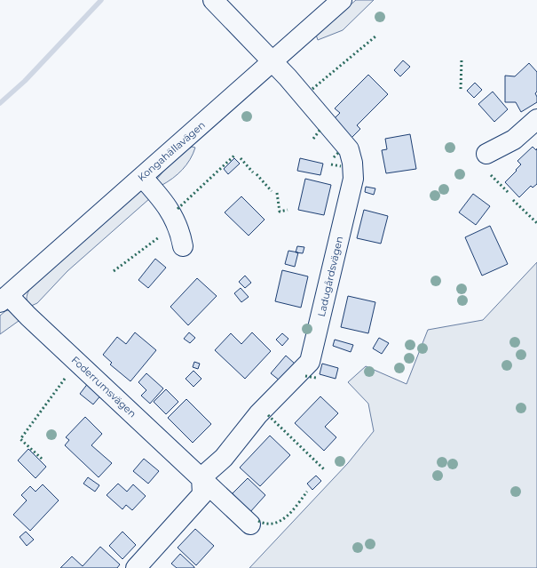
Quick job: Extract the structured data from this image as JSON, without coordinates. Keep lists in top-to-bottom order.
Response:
{
  "streets": {
    "street": ["Kongahällavägen", "Ladugårdsvägen", "Foderrumsvägen"]
  },
  "crossings": [
    ["Kongahällavägen", "Ladugårdsvägen"],
    ["Kongahällavägen", "Foderrumsvägen"],
    ["Ladugårdsvägen", "Foderrumsvägen"]
  ]
}
